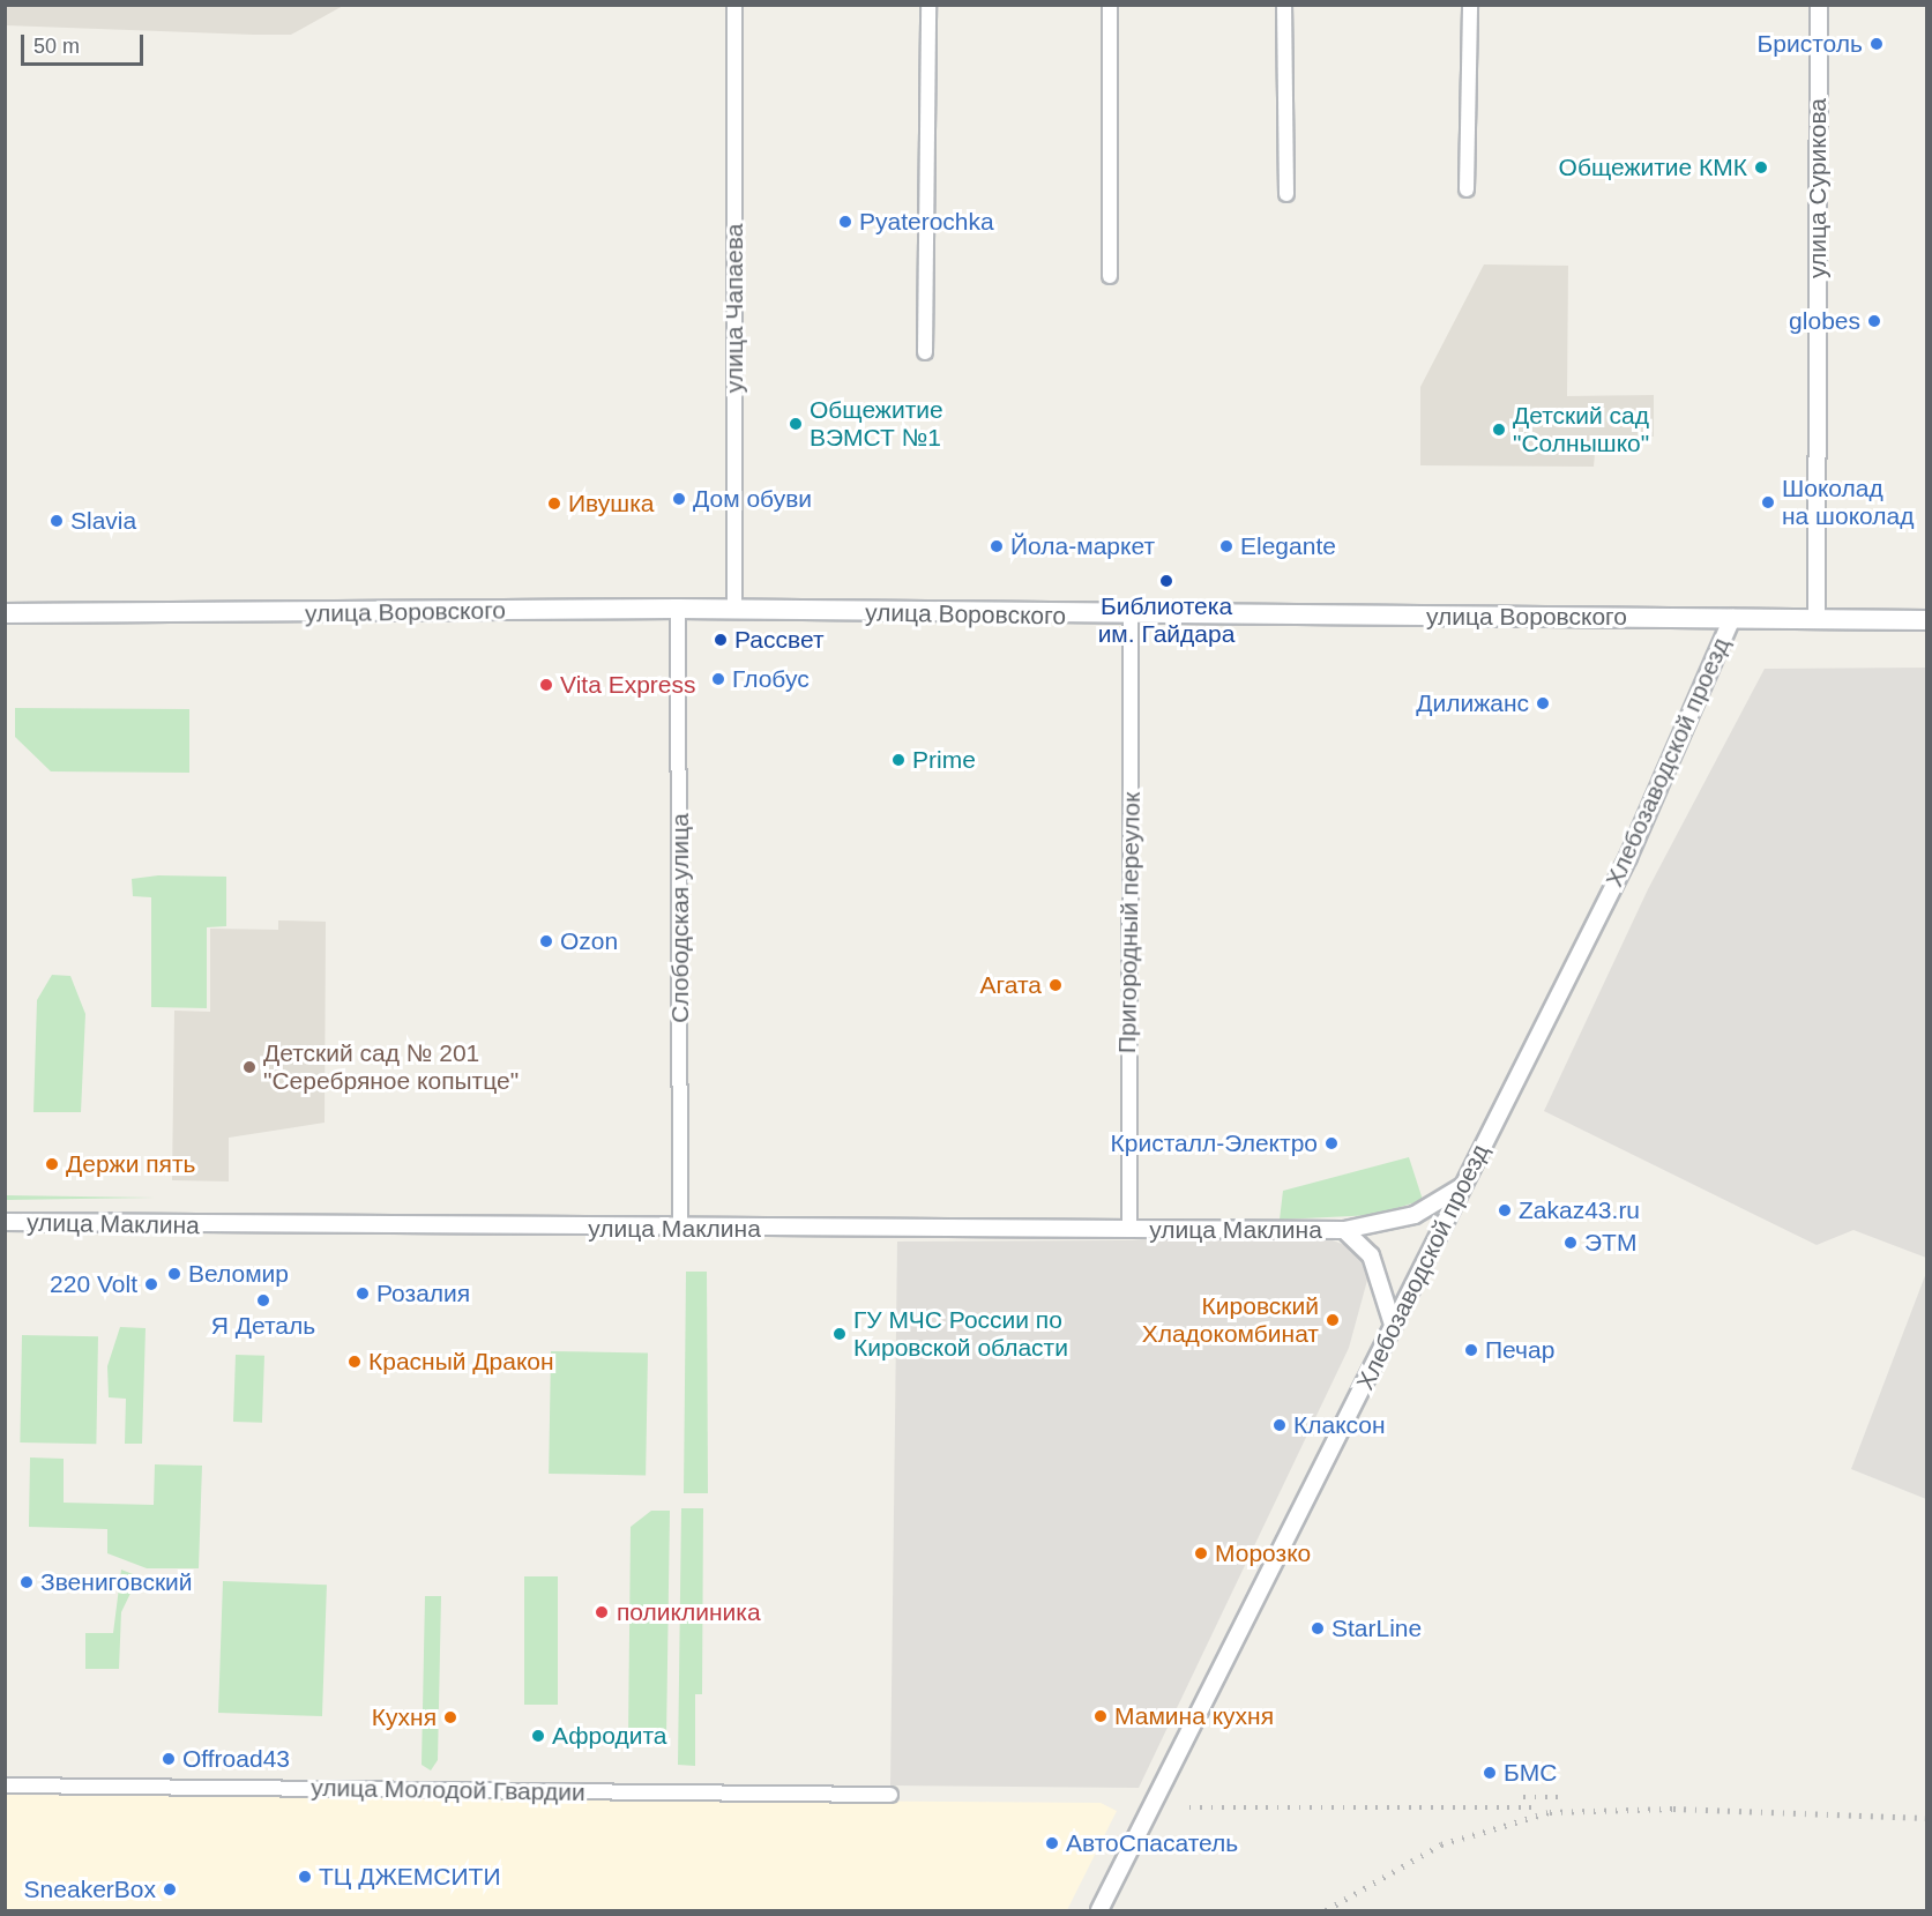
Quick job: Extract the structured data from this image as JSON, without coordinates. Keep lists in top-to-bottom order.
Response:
{
  "streets": {
    "main road": ["улица Воровского"],
    "street": [
      "улица Сурикова",
      "улица Чапаева",
      "Хлебозаводской проезд",
      "Слободская улица",
      "Пригородный переулок",
      "улица Маклина",
      "улица Молодой Гвардии"
    ]
  },
  "crossings": [
    ["улица Сурикова", "улица Воровского"],
    ["улица Чапаева", "улица Воровского"],
    ["улица Воровского", "Хлебозаводской проезд"],
    ["улица Воровского", "Слободская улица"],
    ["улица Воровского", "Пригородный переулок"],
    ["Хлебозаводской проезд", "улица Маклина"],
    ["Слободская улица", "улица Маклина"],
    ["Пригородный переулок", "улица Маклина"]
  ],
  "places": [
    "Бристоль",
    "Общежитие КМК",
    "Pyaterochka",
    "globes",
    "Общежитие ВЭМСТ №1",
    "Детский сад \"Солнышко\"",
    "Дом обуви",
    "Шоколад на шоколад",
    "Ивушка",
    "Slavia",
    "Йола-маркет",
    "Elegante",
    "Библиотека им. Гайдара",
    "Рассвет",
    "Глобус",
    "Vita Express",
    "Дилижанс",
    "Prime",
    "Ozon",
    "Агата",
    "Детский сад № 201 \"Серебряное копытце\"",
    "Кристалл-Электро",
    "Держи пять",
    "Zakaz43.ru",
    "ЭТМ",
    "Веломир",
    "220 Volt",
    "Розалия",
    "Я Деталь",
    "Кировский Хладокомбинат",
    "ГУ МЧС России по Кировской области",
    "Печар",
    "Красный Дракон",
    "Клаксон",
    "Морозко",
    "Звениговский",
    "поликлиника",
    "StarLine",
    "Мамина кухня",
    "Кухня",
    "Афродита",
    "Offroad43",
    "БМС",
    "АвтоСпасатель",
    "ТЦ ДЖЕМСИТИ",
    "SneakerBox"
  ],
  "scale_bar": "50 m"
}
